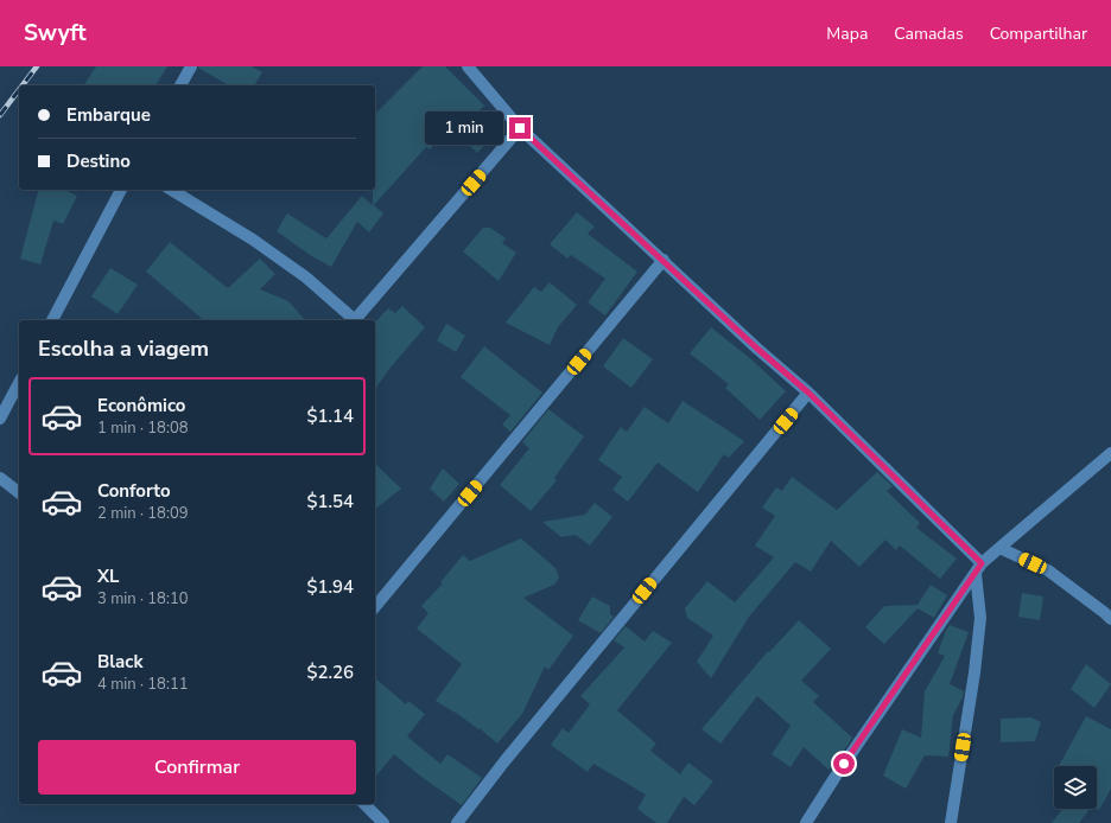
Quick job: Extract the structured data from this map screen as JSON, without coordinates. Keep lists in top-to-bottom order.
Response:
{
  "page": {
    "header": "Swyft",
    "nav": ["Mapa", "Camadas", "Compartilhar"],
    "banner": ["Embarque", "Destino"],
    "bubble": "1 min",
    "heading": "Escolha a viagem",
    "list": [
      {
        "name": "Econômico",
        "note": "1 min · 18:08",
        "value": "$1.14"
      },
      {
        "name": "Conforto",
        "note": "2 min · 18:09",
        "value": "$1.54"
      },
      {
        "name": "XL",
        "note": "3 min · 18:10",
        "value": "$1.94"
      },
      {
        "name": "Black",
        "note": "4 min · 18:11",
        "value": "$2.26"
      }
    ],
    "buttons": "Confirmar"
  }
}
